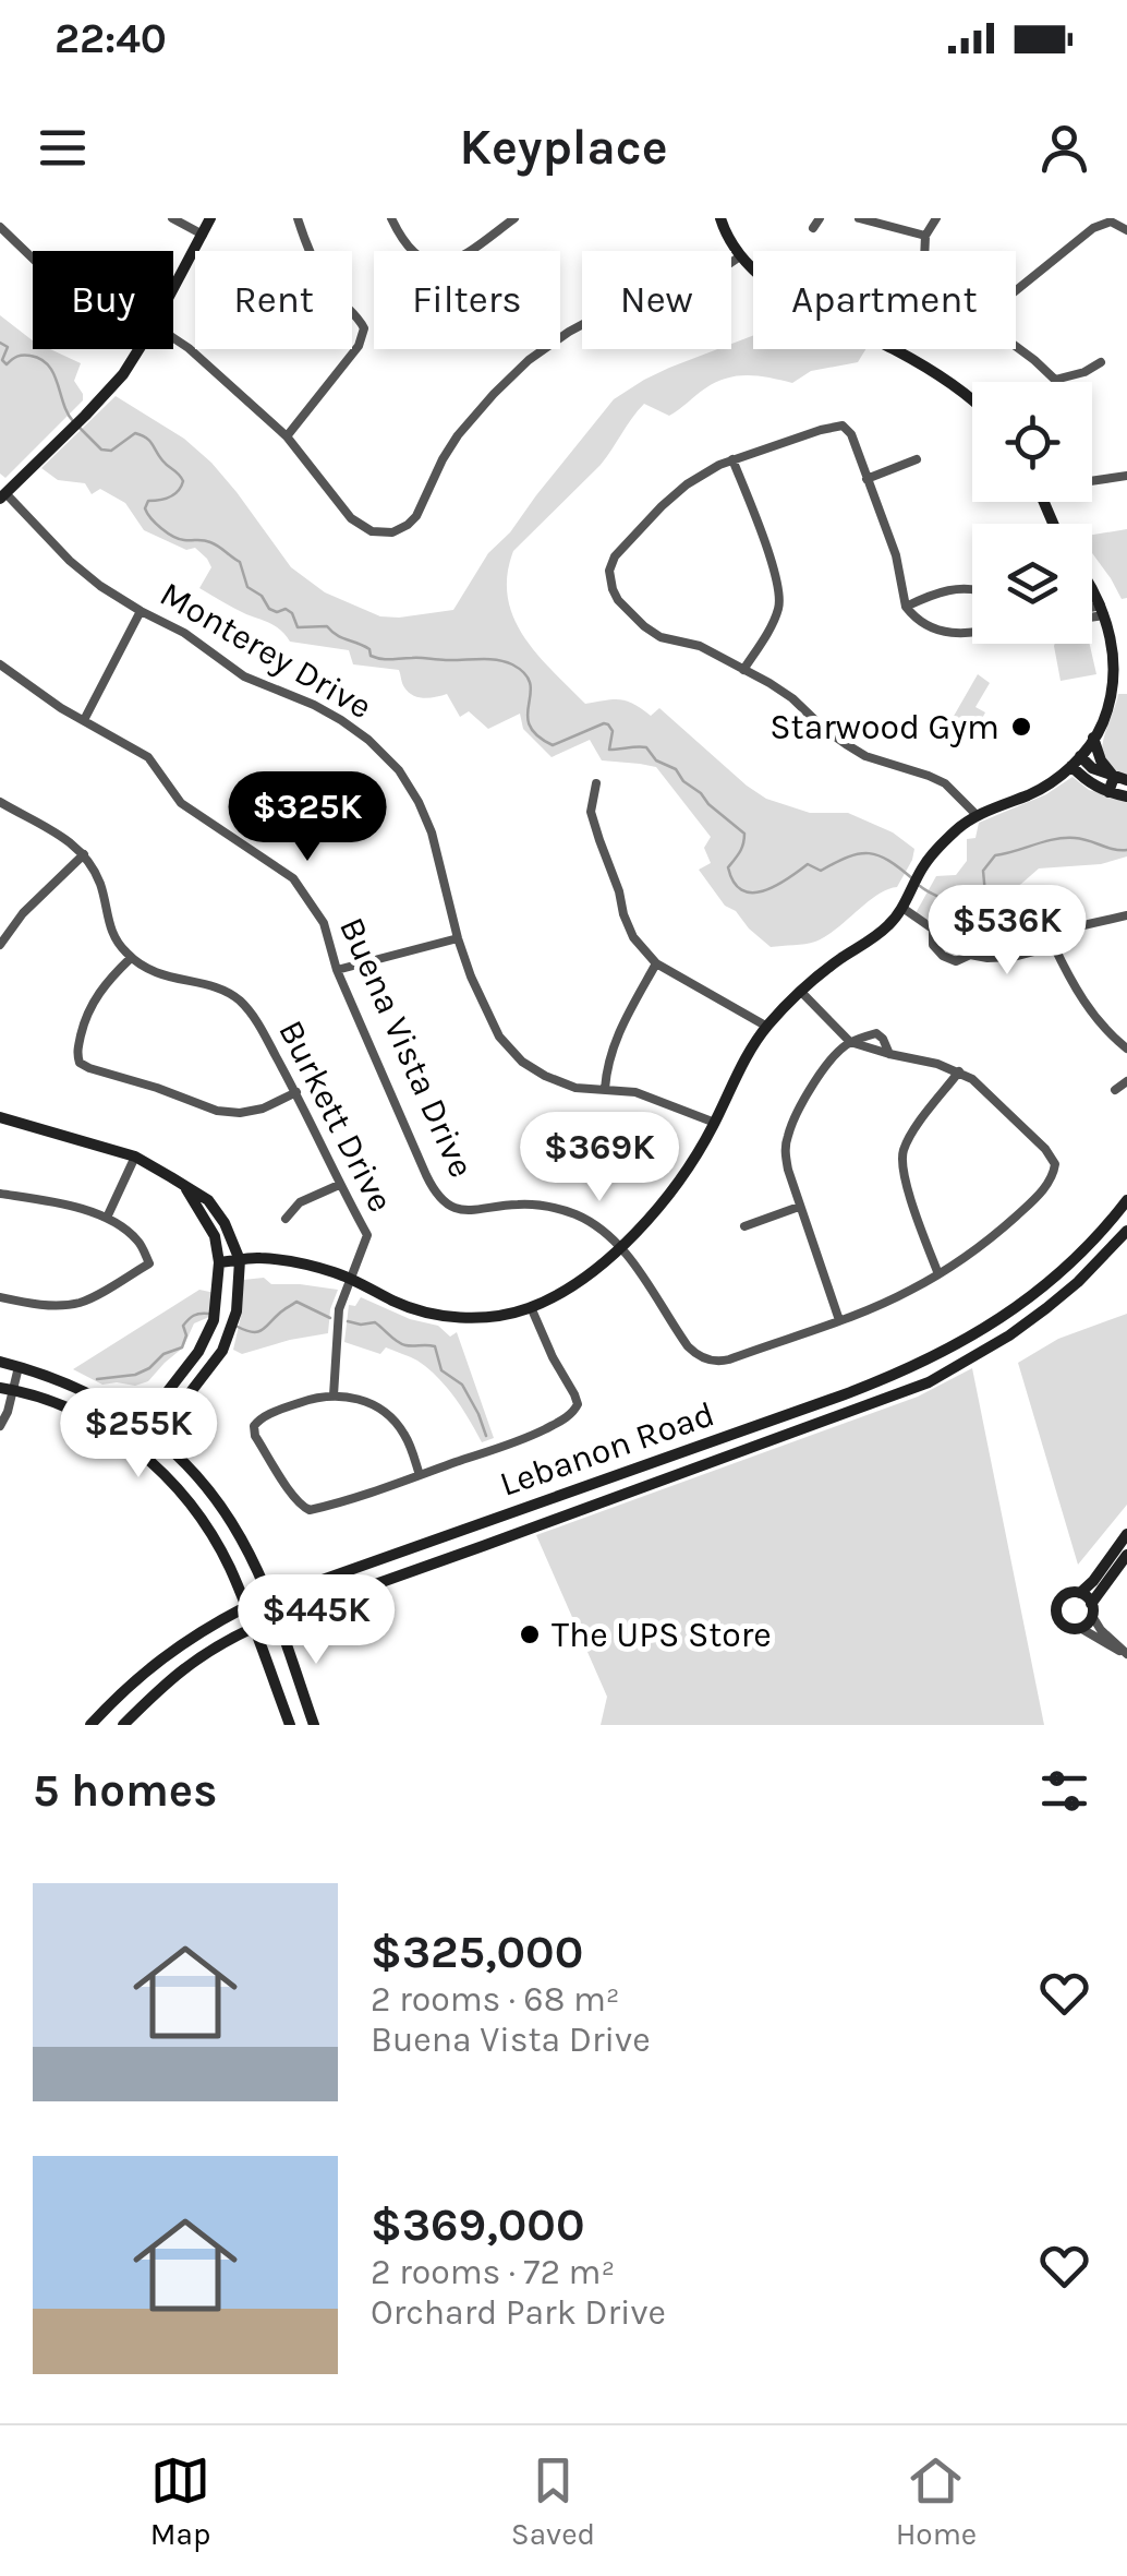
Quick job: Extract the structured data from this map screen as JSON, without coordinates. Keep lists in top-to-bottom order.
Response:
{
  "streets": {
    "street": [
      "Monterey Drive",
      "Buena Vista Drive",
      "Burkett Drive",
      "Lebanon Road"
    ]
  },
  "places": ["Starwood Gym", "The UPS Store"],
  "page": {
    "status": "22:40",
    "header": "Keyplace",
    "chip": [
      "Buy",
      "Rent",
      "Filters",
      "New",
      "Apartment"
    ],
    "price": [
      "$325K",
      "$536K",
      "$369K",
      "$255K",
      "$445K"
    ],
    "heading": "5 homes",
    "list": [
      {
        "name": "$325,000",
        "note": "2 rooms · 68 m² · Buena Vista Drive"
      },
      {
        "name": "$369,000",
        "note": "2 rooms · 72 m² · Orchard Park Drive"
      }
    ],
    "tabs": ["Map", "Saved", "Home"]
  }
}
